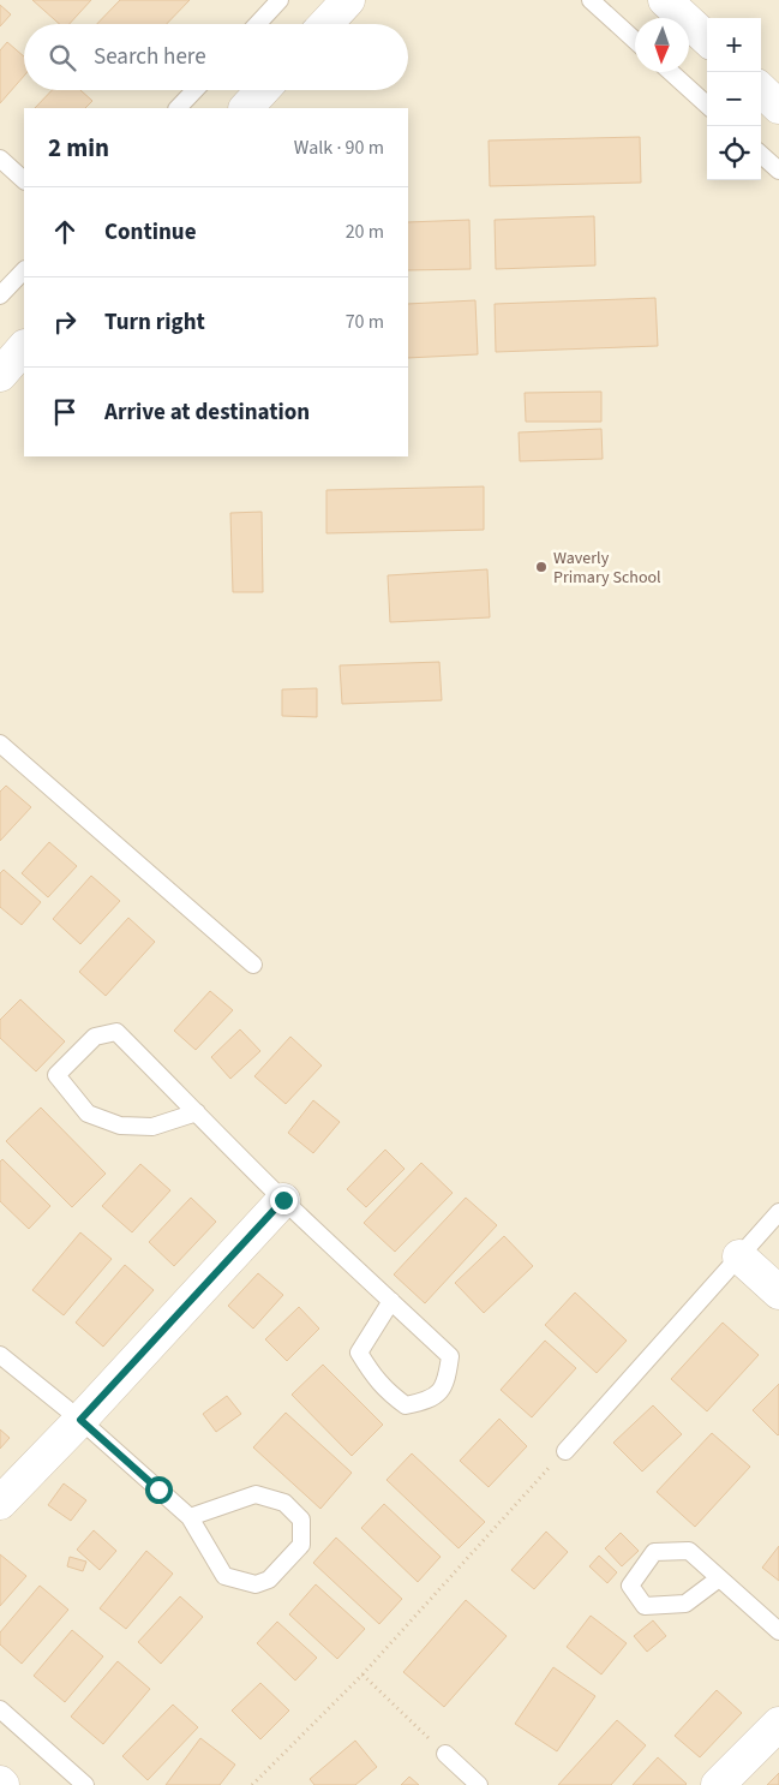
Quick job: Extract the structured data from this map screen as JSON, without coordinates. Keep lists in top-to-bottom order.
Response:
{
  "places": ["Waverly Primary School"],
  "north": "bottom",
  "page": {
    "map_buttons": ["+", "−"],
    "search": "Search here",
    "heading": ["2 min", "Walk · 90 m"],
    "list": [
      ["Continue", "20 m"],
      ["Turn right", "70 m"],
      "Arrive at destination"
    ]
  }
}
